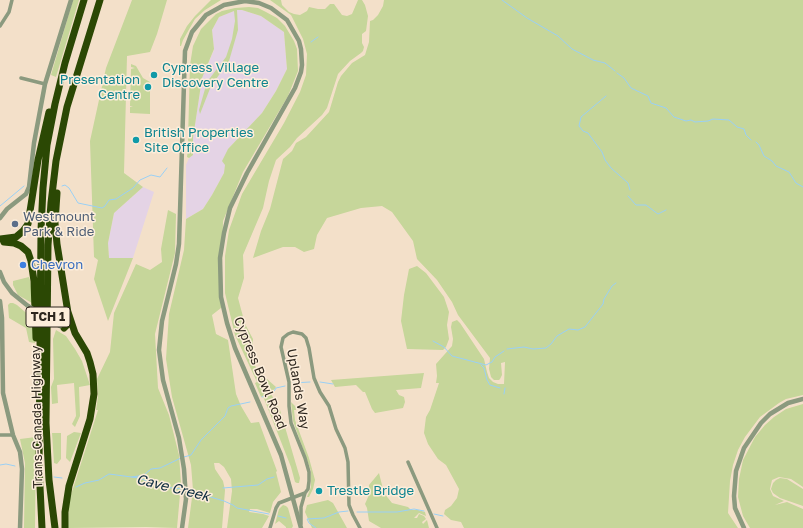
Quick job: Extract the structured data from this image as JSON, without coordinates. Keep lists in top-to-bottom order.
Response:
{
  "streets": {
    "highway": ["TCH 1", "Trans-Canada Highway"],
    "street": ["Cypress Bowl Road", "Uplands Way"]
  },
  "water": ["Cave Creek"],
  "places": [
    "Cypress Village Discovery Centre",
    "Presentation Centre",
    "British Properties Site Office",
    "Westmount Park & Ride",
    "Chevron",
    "Trestle Bridge"
  ]
}
